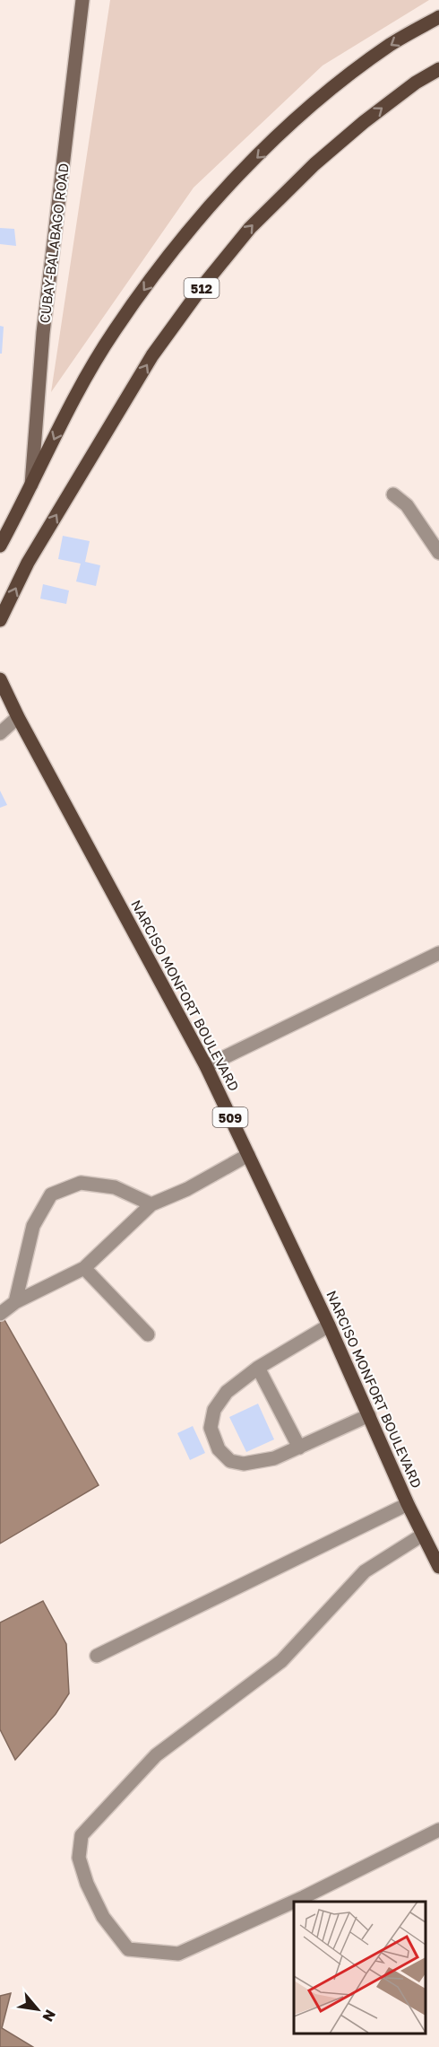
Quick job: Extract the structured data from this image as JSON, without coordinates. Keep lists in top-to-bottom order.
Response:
{
  "streets": {
    "main road": [
      "CUBAY-BALABAGO ROAD",
      "512",
      "NARCISO MONFORT BOULEVARD",
      "509"
    ]
  },
  "north": "bottom right"
}
